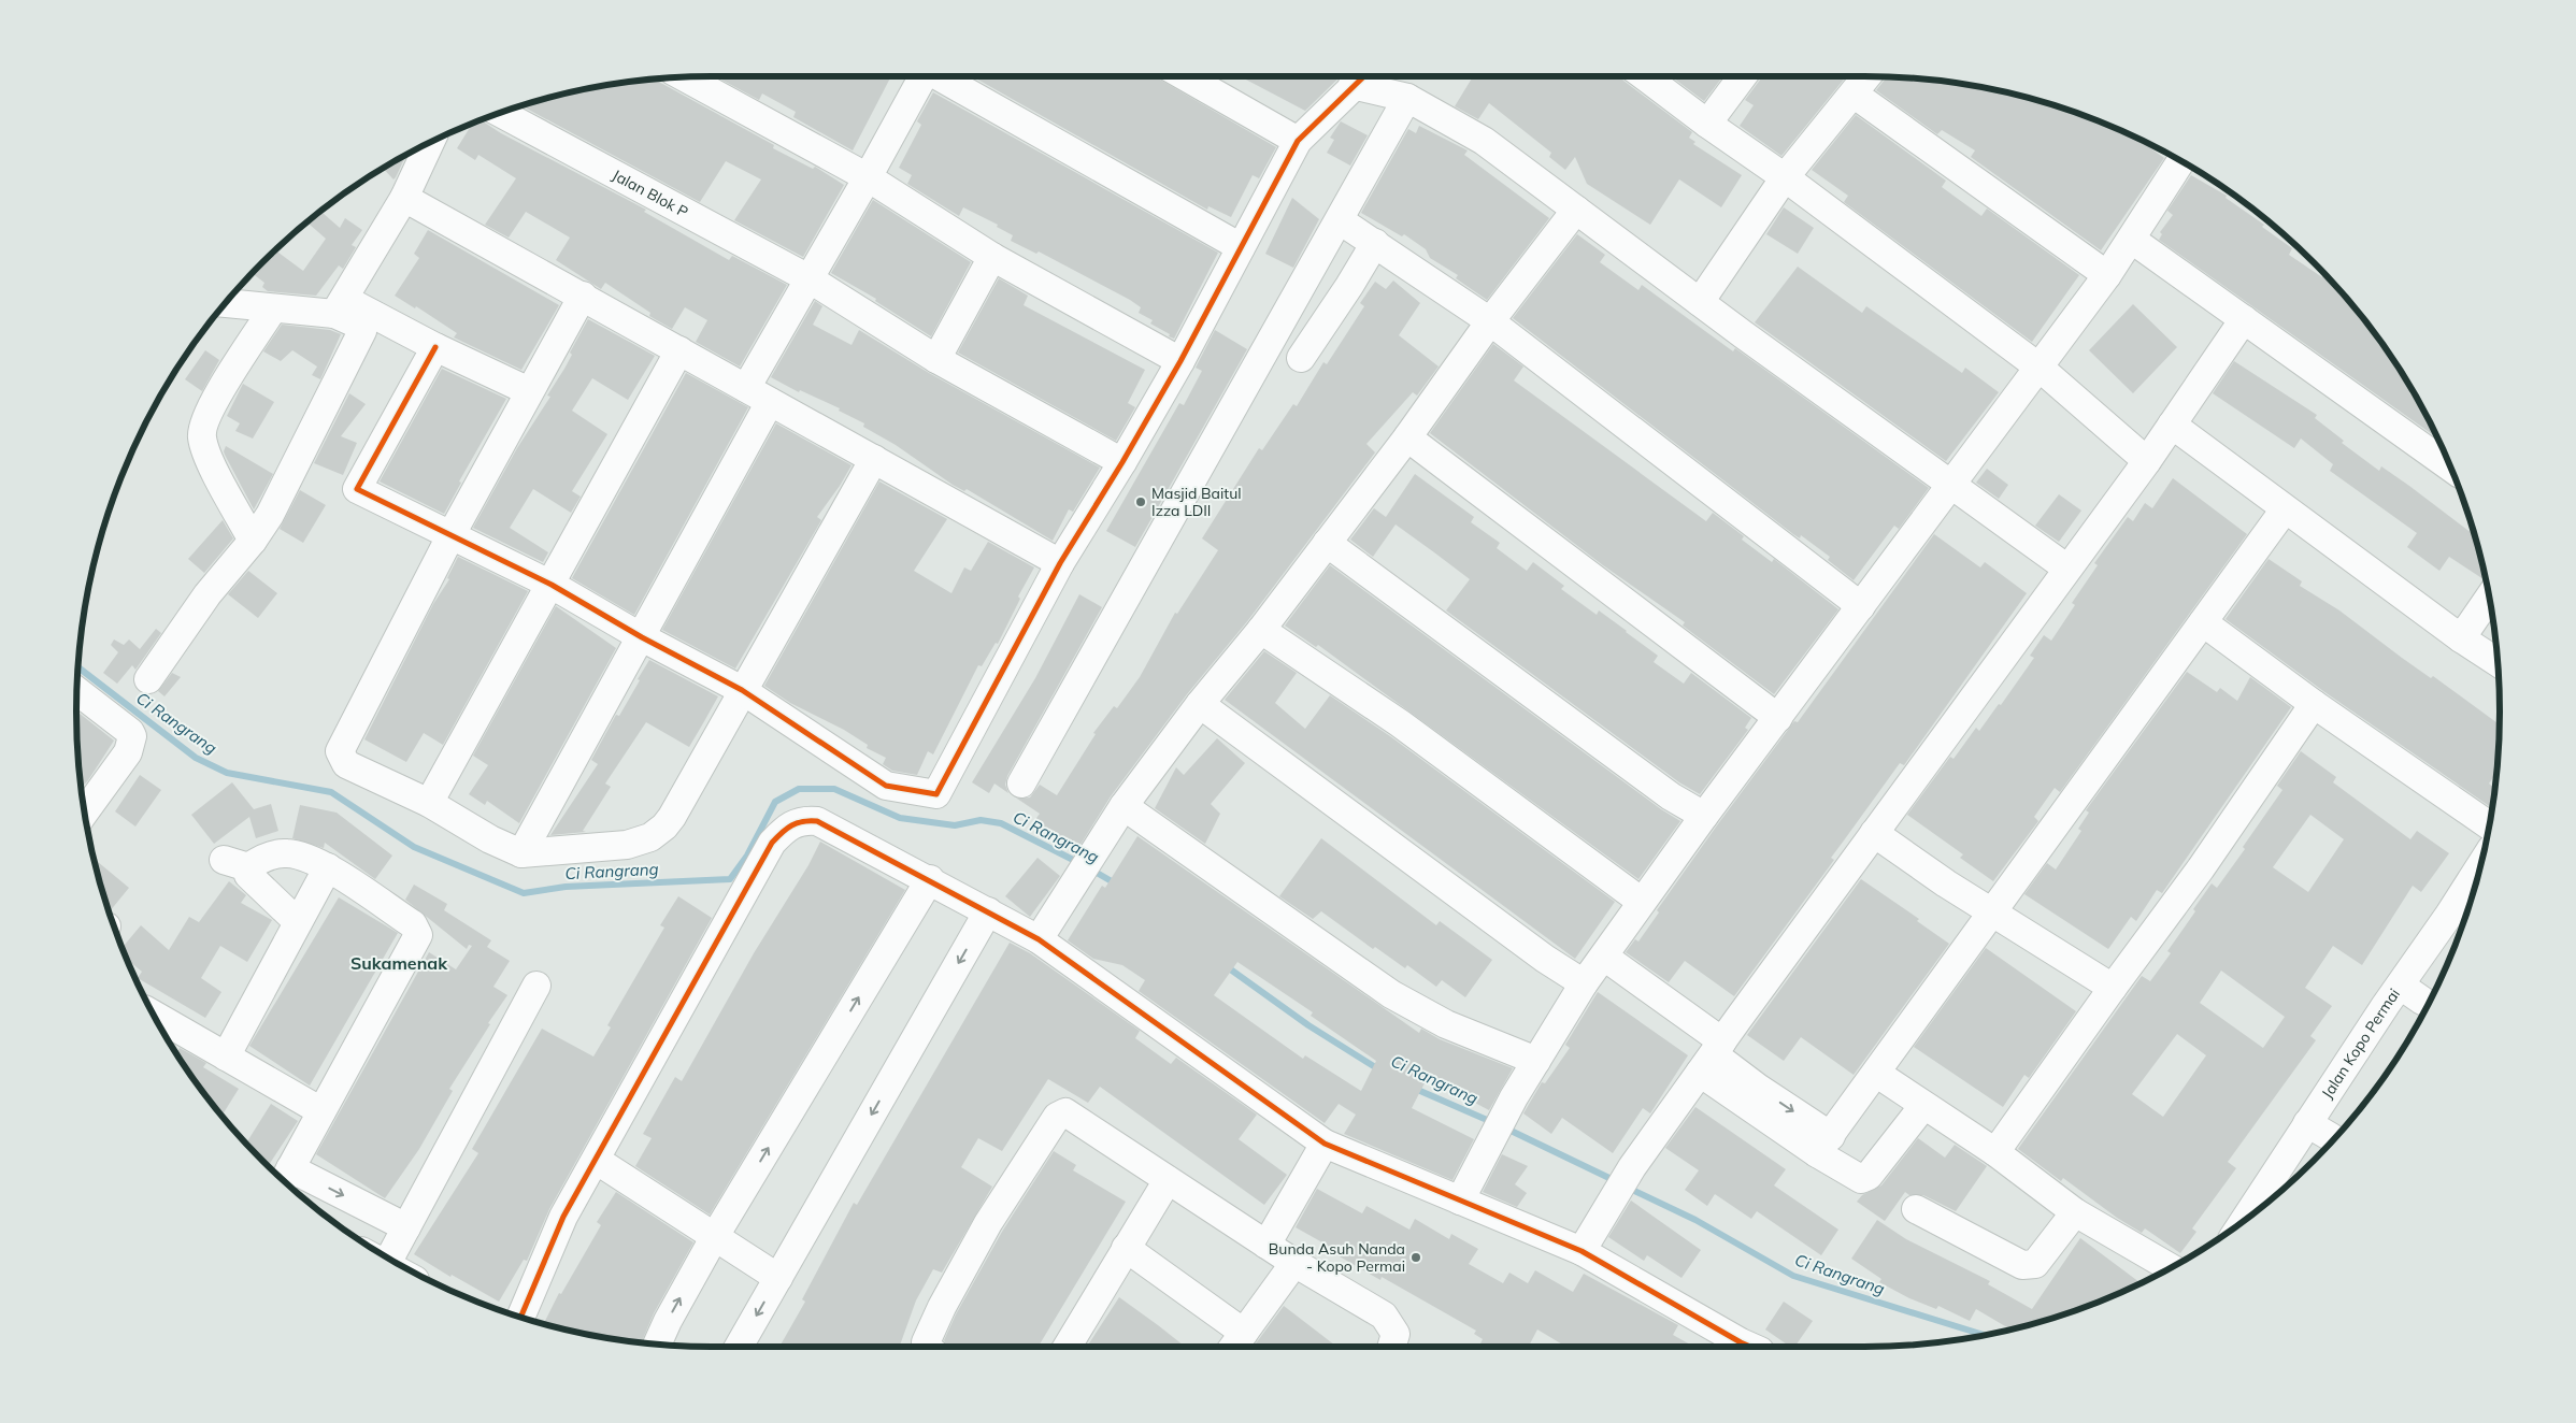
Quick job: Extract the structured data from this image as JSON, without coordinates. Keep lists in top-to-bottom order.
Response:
{
  "streets": {
    "street": ["Jalan Blok P", "Jalan Kopo Permai"]
  },
  "districts": ["Sukamenak"],
  "water": ["Ci Rangrang"],
  "places": ["Masjid Baitul Izza LDII", "Bunda Asuh Nanda - Kopo Permai"]
}
